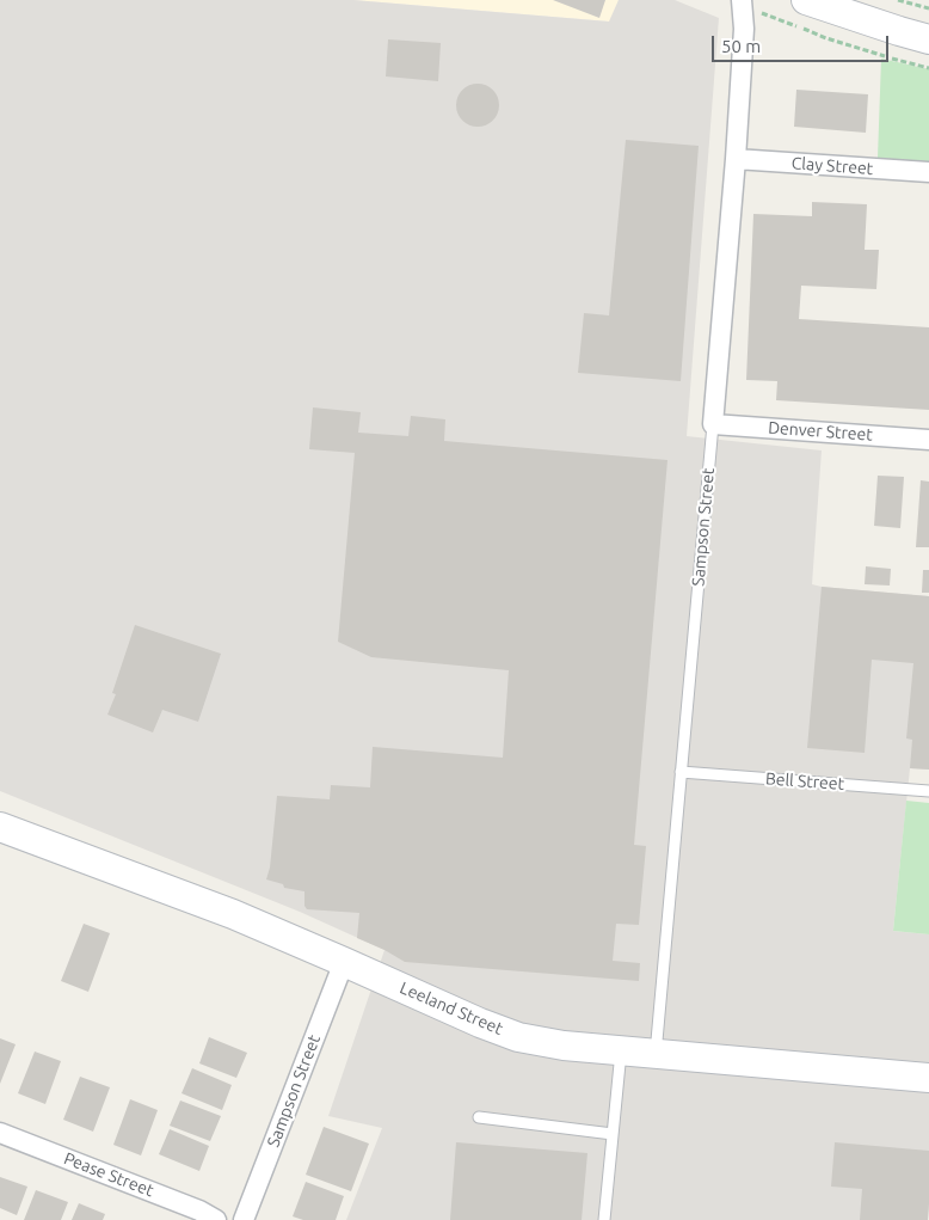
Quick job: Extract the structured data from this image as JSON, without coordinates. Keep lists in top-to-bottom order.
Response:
{
  "streets": {
    "main road": ["Leeland Street"],
    "street": [
      "Clay Street",
      "Denver Street",
      "Sampson Street",
      "Pease Street"
    ],
    "lane": ["Bell Street"]
  },
  "crossings": [
    ["Clay Street", "Sampson Street"],
    ["Denver Street", "Sampson Street"],
    ["Sampson Street", "Bell Street"],
    ["Sampson Street", "Leeland Street"]
  ],
  "scale_bar": "50 m"
}
